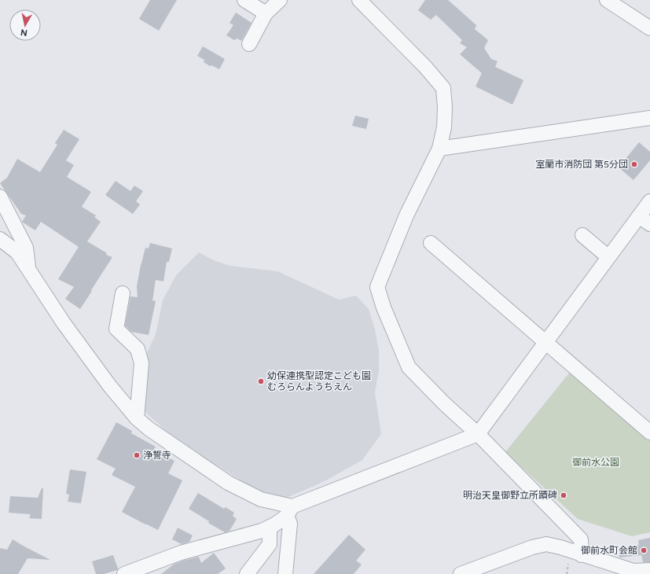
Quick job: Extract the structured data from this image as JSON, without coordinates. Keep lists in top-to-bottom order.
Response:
{
  "parks": ["御前水公園"],
  "places": [
    "室蘭市消防団 第5分団",
    "幼保連携型認定こども園 むろらんようちえん",
    "浄誓寺",
    "明治天皇御野立所蹟碑",
    "御前水町会館"
  ],
  "north": "bottom"
}
